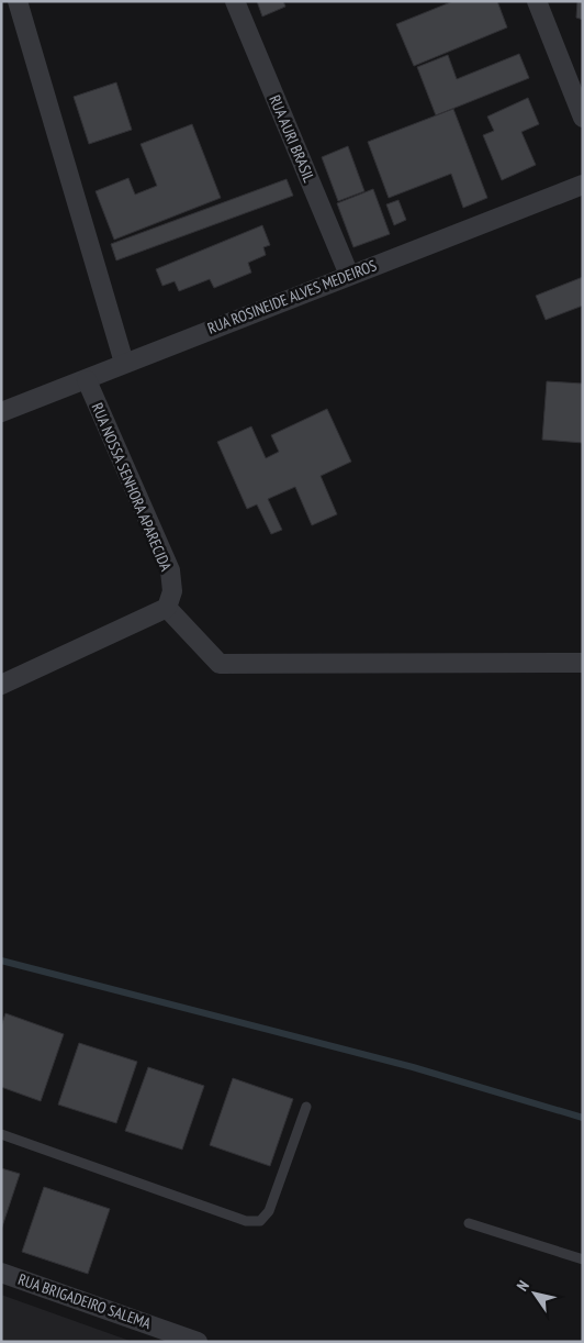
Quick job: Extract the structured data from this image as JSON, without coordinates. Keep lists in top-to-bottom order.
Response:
{
  "streets": {
    "street": [
      "RUA AURI BRASIL",
      "RUA ROSINEIDE ALVES MEDEIROS",
      "RUA NOSSA SENHORA APARECIDA",
      "RUA BRIGADEIRO SALEMA"
    ]
  },
  "crossings": [
    ["RUA AURI BRASIL", "RUA ROSINEIDE ALVES MEDEIROS"],
    ["RUA ROSINEIDE ALVES MEDEIROS", "RUA NOSSA SENHORA APARECIDA"]
  ],
  "north": "top left"
}
